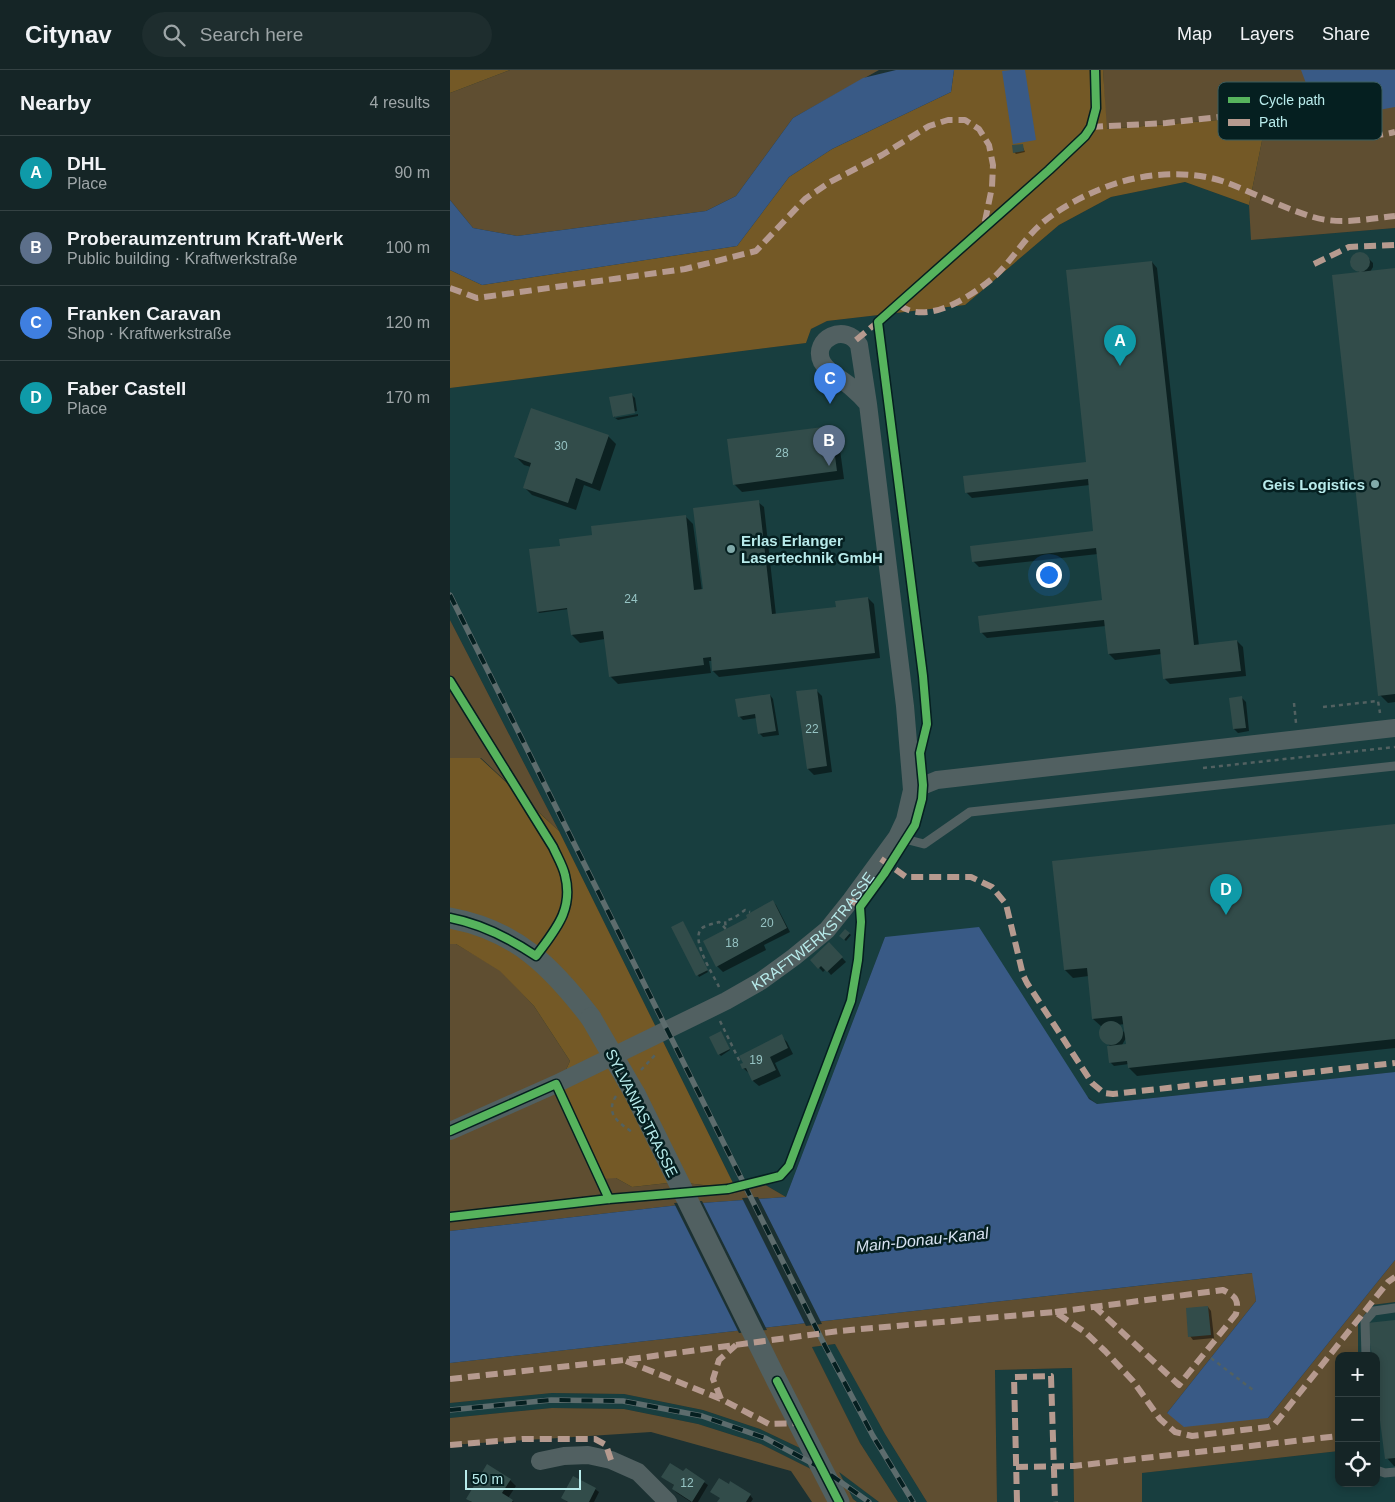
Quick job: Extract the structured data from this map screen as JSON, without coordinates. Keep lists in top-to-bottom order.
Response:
{
  "streets": {
    "street": ["KRAFTWERKSTRASSE", "SYLVANIASTRASSE"]
  },
  "water": ["Main-Donau-Kanal"],
  "places": ["Geis Logistics", "Erlas Erlanger Lasertechnik GmbH"],
  "house_numbers": [
    "30",
    "28",
    "24",
    "22",
    "20",
    "18",
    "19",
    "12"
  ],
  "legend": ["Cycle path", "Path"],
  "scale_bar": "50 m",
  "page": {
    "header": "Citynav",
    "search": "Search here",
    "nav": ["Map", "Layers", "Share"],
    "heading": ["Nearby", "4 results"],
    "list": [
      {
        "mark": "A",
        "name": "DHL",
        "note": "Place",
        "value": "90 m"
      },
      {
        "mark": "B",
        "name": "Proberaumzentrum Kraft-Werk",
        "note": "Public building · Kraftwerkstraße",
        "value": "100 m"
      },
      {
        "mark": "C",
        "name": "Franken Caravan",
        "note": "Shop · Kraftwerkstraße",
        "value": "120 m"
      },
      {
        "mark": "D",
        "name": "Faber Castell",
        "note": "Place",
        "value": "170 m"
      }
    ],
    "pins": [
      "A",
      "C",
      "B",
      "D"
    ],
    "map_buttons": ["+", "−"],
    "scale": "50 m"
  }
}
